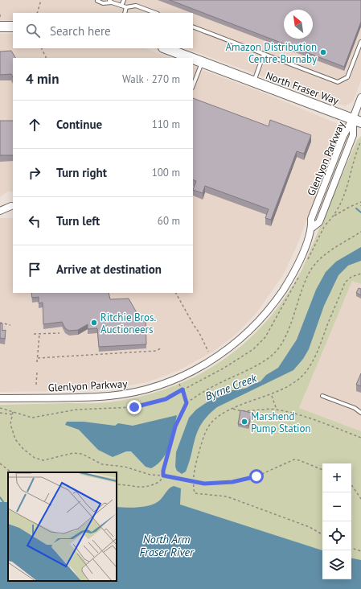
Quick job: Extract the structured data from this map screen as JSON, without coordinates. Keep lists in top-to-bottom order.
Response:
{
  "streets": {
    "street": ["North Fraser Way", "Glenlyon Parkway"]
  },
  "crossings": [
    ["North Fraser Way", "Glenlyon Parkway"]
  ],
  "water": ["Byrne Creek", "North Arm Fraser River"],
  "places": ["Amazon Distribution Centre Burnaby", "Ritchie Bros. Auctioneers", "Marshend Pump Station"],
  "north": "top left",
  "page": {
    "search": "Search here",
    "heading": ["4 min", "Walk · 270 m"],
    "list": [
      ["Continue", "110 m"],
      ["Turn right", "100 m"],
      ["Turn left", "60 m"],
      "Arrive at destination"
    ],
    "map_buttons": ["+", "−"]
  }
}
